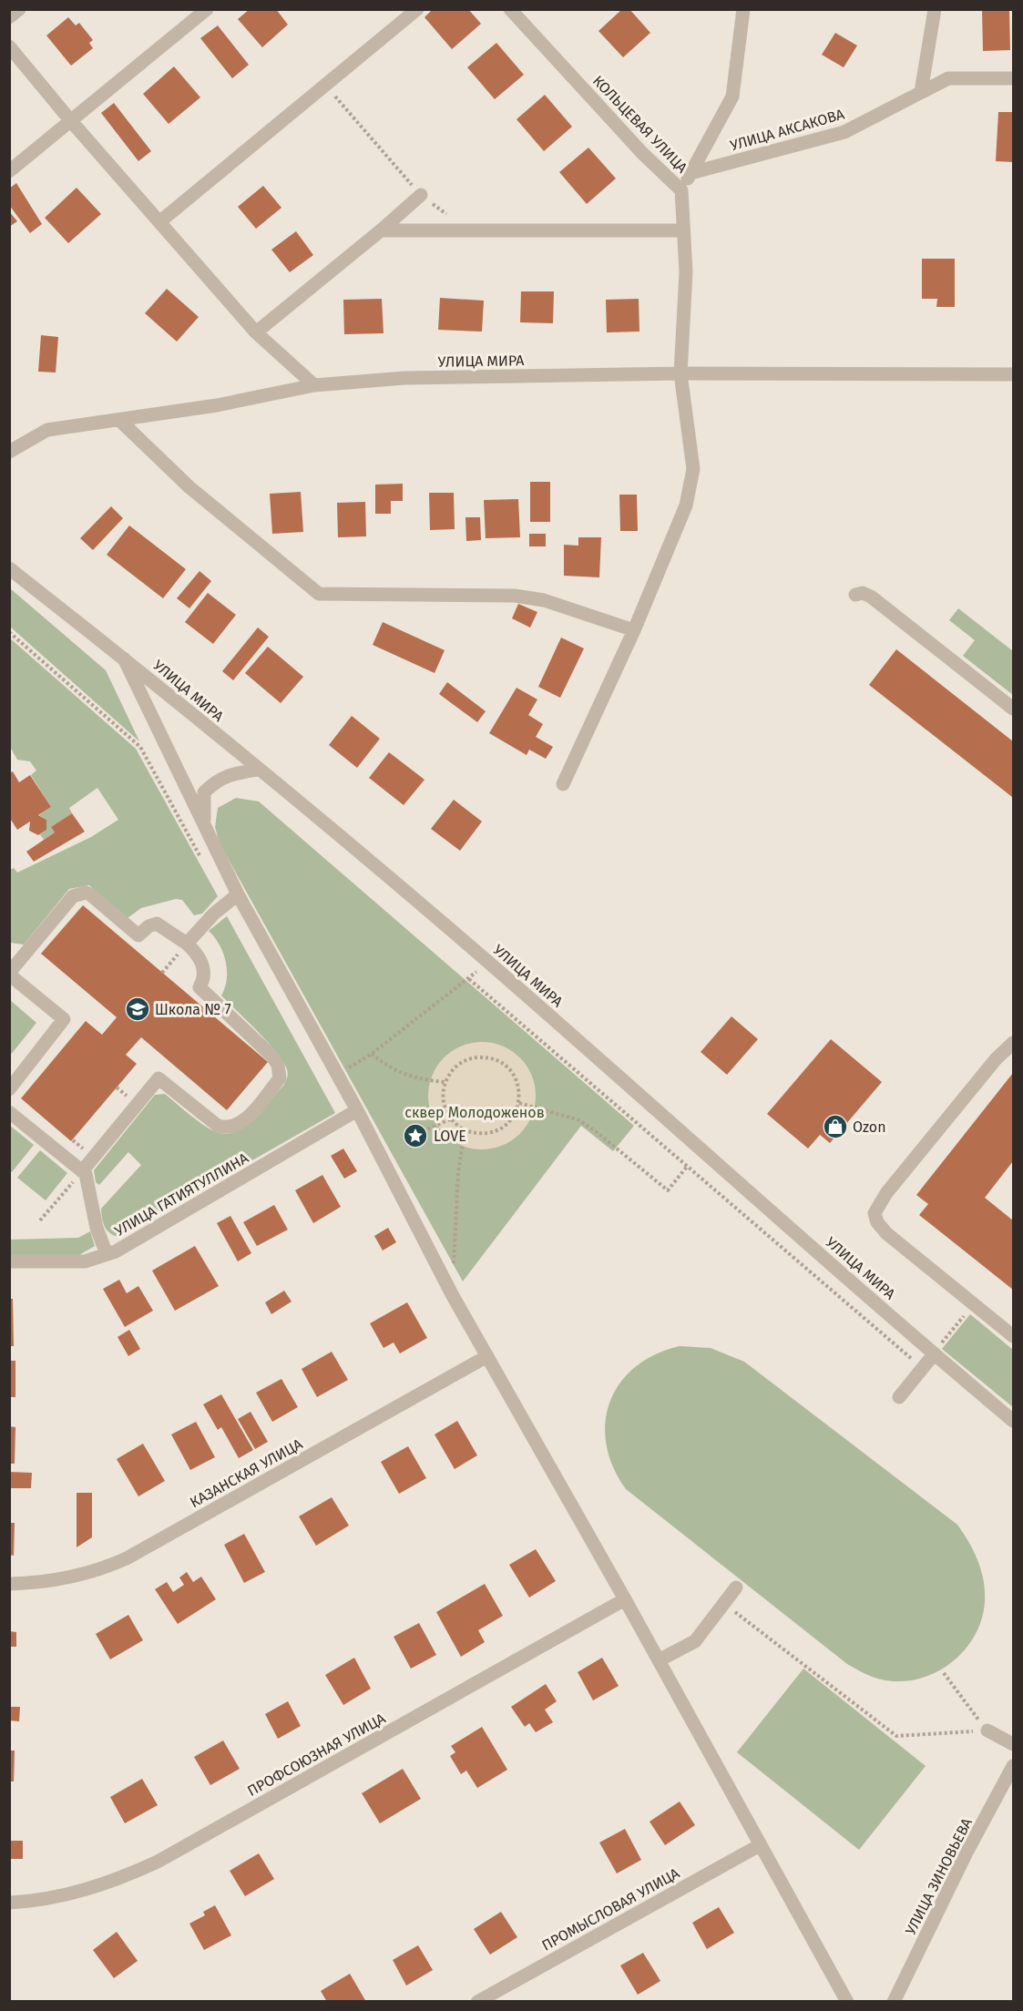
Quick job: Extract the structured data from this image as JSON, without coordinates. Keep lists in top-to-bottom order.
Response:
{
  "streets": {
    "street": [
      "КОЛЬЦЕВАЯ УЛИЦА",
      "УЛИЦА АКСАКОВА",
      "УЛИЦА МИРА",
      "УЛИЦА ГАТИЯТУЛЛИНА",
      "КАЗАНСКАЯ УЛИЦА",
      "ПРОФСОЮЗНАЯ УЛИЦА",
      "УЛИЦА ЗИНОВЬЕВА",
      "ПРОМЫСЛОВАЯ УЛИЦА"
    ]
  },
  "crossings": [
    ["КОЛЬЦЕВАЯ УЛИЦА", "УЛИЦА АКСАКОВА"]
  ],
  "parks": ["сквер Молодоженов"],
  "places": {
    "school or university": ["Школа № 7"],
    "shop": ["Ozon"],
    "place": ["LOVE"]
  }
}
